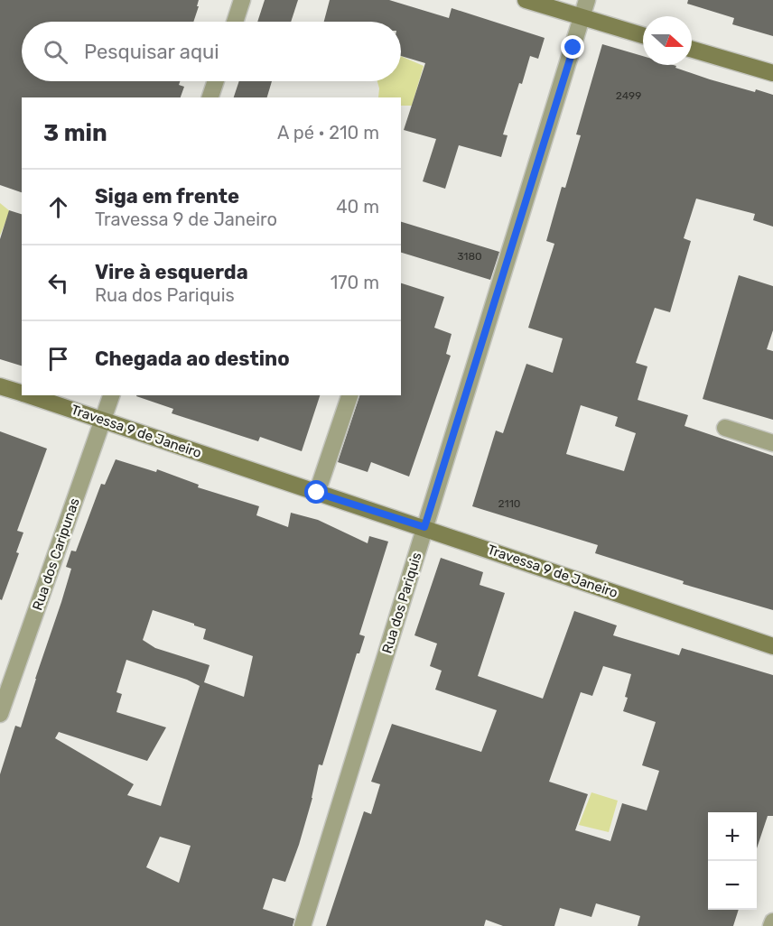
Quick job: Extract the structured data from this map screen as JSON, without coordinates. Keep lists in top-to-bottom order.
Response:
{
  "streets": {
    "main road": ["Travessa 9 de Janeiro"],
    "street": ["Rua dos Caripunas", "Rua dos Pariquis"]
  },
  "crossings": [
    ["Travessa 9 de Janeiro", "Rua dos Caripunas"],
    ["Travessa 9 de Janeiro", "Rua dos Pariquis"]
  ],
  "house_numbers": ["2499", "3180", "2110"],
  "north": "right",
  "page": {
    "search": "Pesquisar aqui",
    "heading": ["3 min", "A pé · 210 m"],
    "list": [
      ["Siga em frente", "Travessa 9 de Janeiro", "40 m"],
      ["Vire à esquerda", "Rua dos Pariquis", "170 m"],
      "Chegada ao destino"
    ],
    "map_buttons": ["+", "−"]
  }
}
